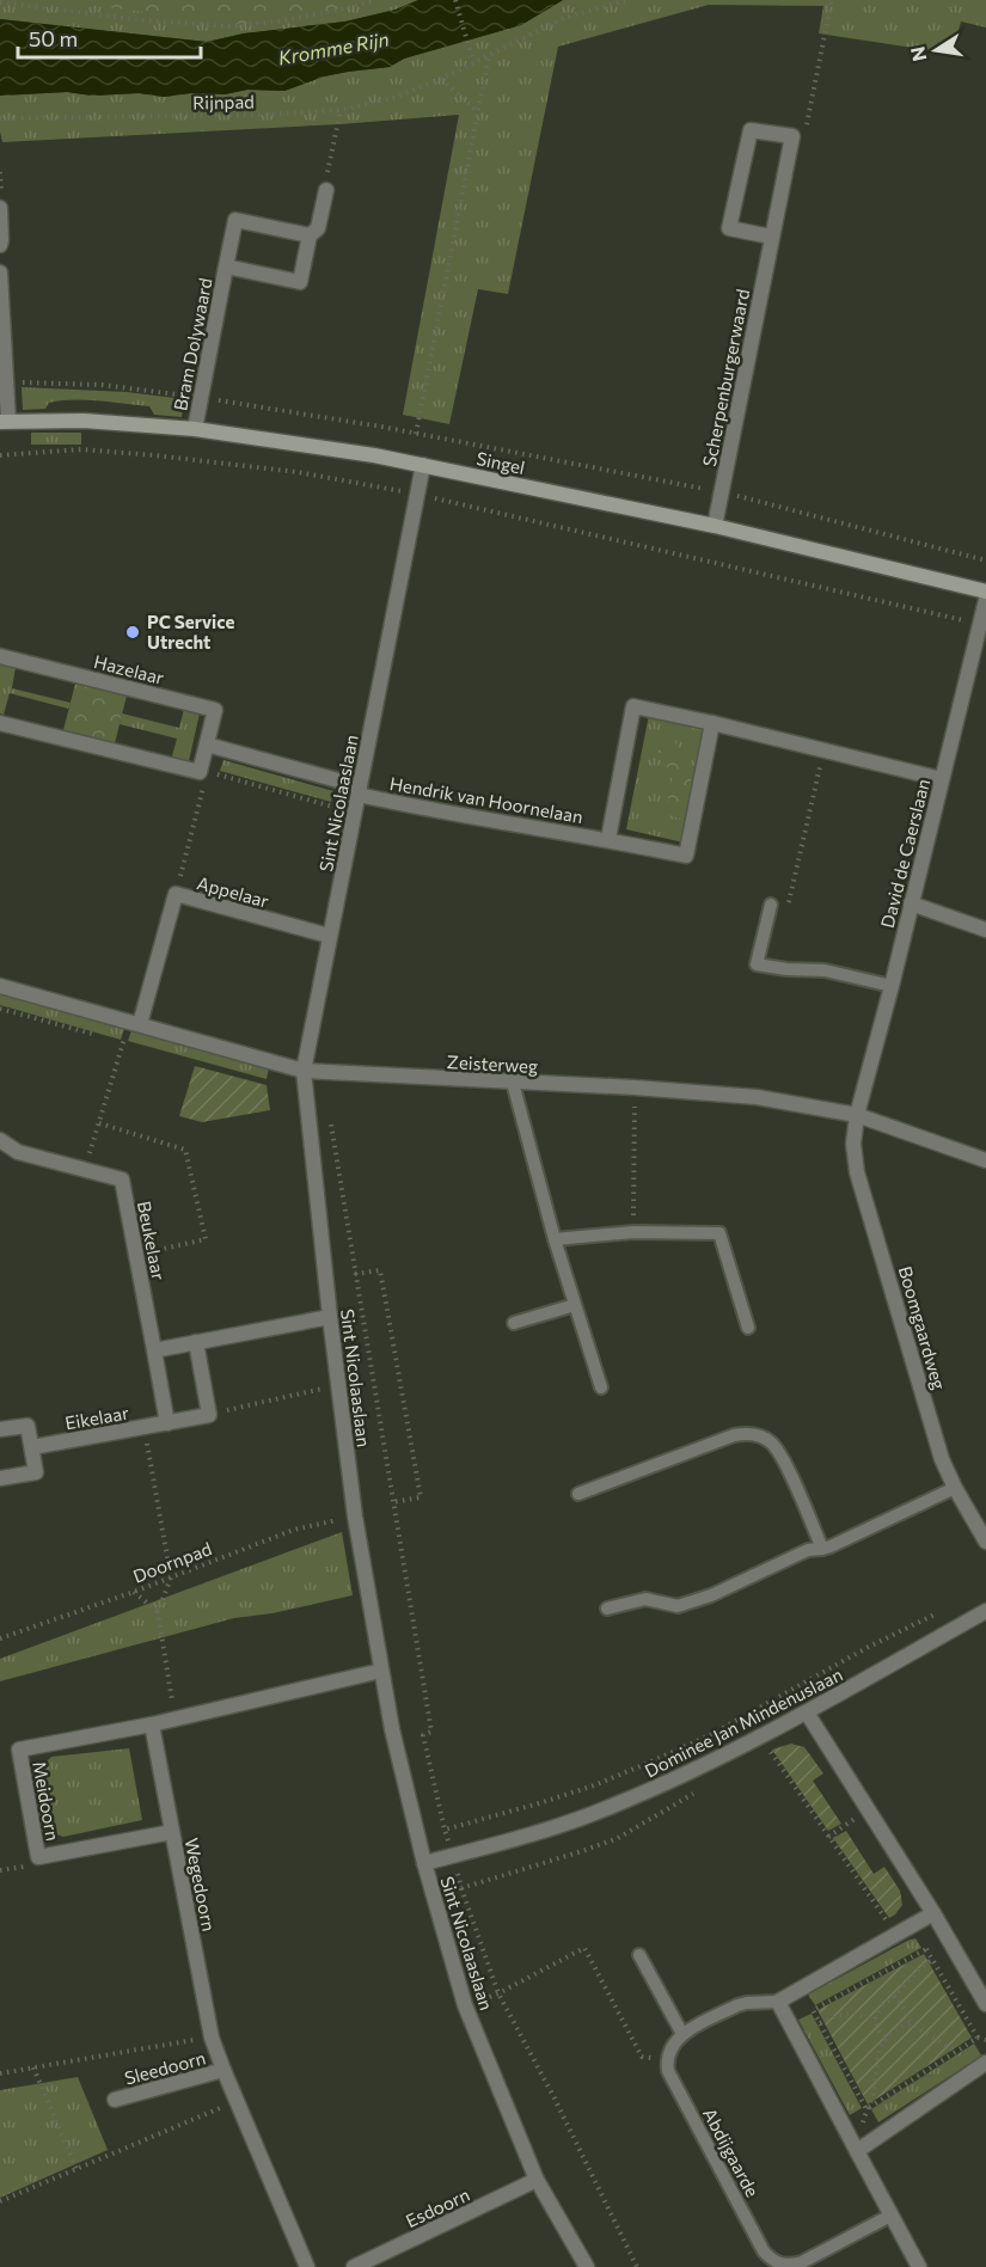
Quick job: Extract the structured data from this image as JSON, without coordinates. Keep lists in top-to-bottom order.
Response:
{
  "streets": {
    "street": [
      "Bram Dolywaard",
      "Scherpenburgerwaard",
      "Singel",
      "Hazelaar",
      "Hendrik van Hoornelaan",
      "Sint Nicolaaslaan",
      "David de Caerslaan",
      "Appelaar",
      "Zeisterweg",
      "Beukelaar",
      "Boomgaardweg",
      "Eikelaar",
      "Dominee Jan Mindenuslaan",
      "Meidoorn",
      "Wegedoorn",
      "Sleedoorn",
      "Esdoorn"
    ],
    "lane": ["Abdijgaarde"],
    "path": ["Rijnpad", "Doornpad"]
  },
  "crossings": [
    ["Bram Dolywaard", "Singel"],
    ["Scherpenburgerwaard", "Singel"],
    ["Singel", "Sint Nicolaaslaan"],
    ["Hendrik van Hoornelaan", "Sint Nicolaaslaan"],
    ["Sint Nicolaaslaan", "Appelaar"],
    ["Sint Nicolaaslaan", "Zeisterweg"],
    ["Sint Nicolaaslaan", "Doornpad"],
    ["Sint Nicolaaslaan", "Dominee Jan Mindenuslaan"],
    ["Sint Nicolaaslaan", "Esdoorn"],
    ["David de Caerslaan", "Zeisterweg"],
    ["David de Caerslaan", "Boomgaardweg"],
    ["Appelaar", "Zeisterweg"],
    ["Zeisterweg", "Boomgaardweg"],
    ["Meidoorn", "Wegedoorn"],
    ["Wegedoorn", "Sleedoorn"]
  ],
  "water": ["Kromme Rijn"],
  "places": ["PC Service Utrecht"],
  "scale_bar": "50 m",
  "north": "left"
}
